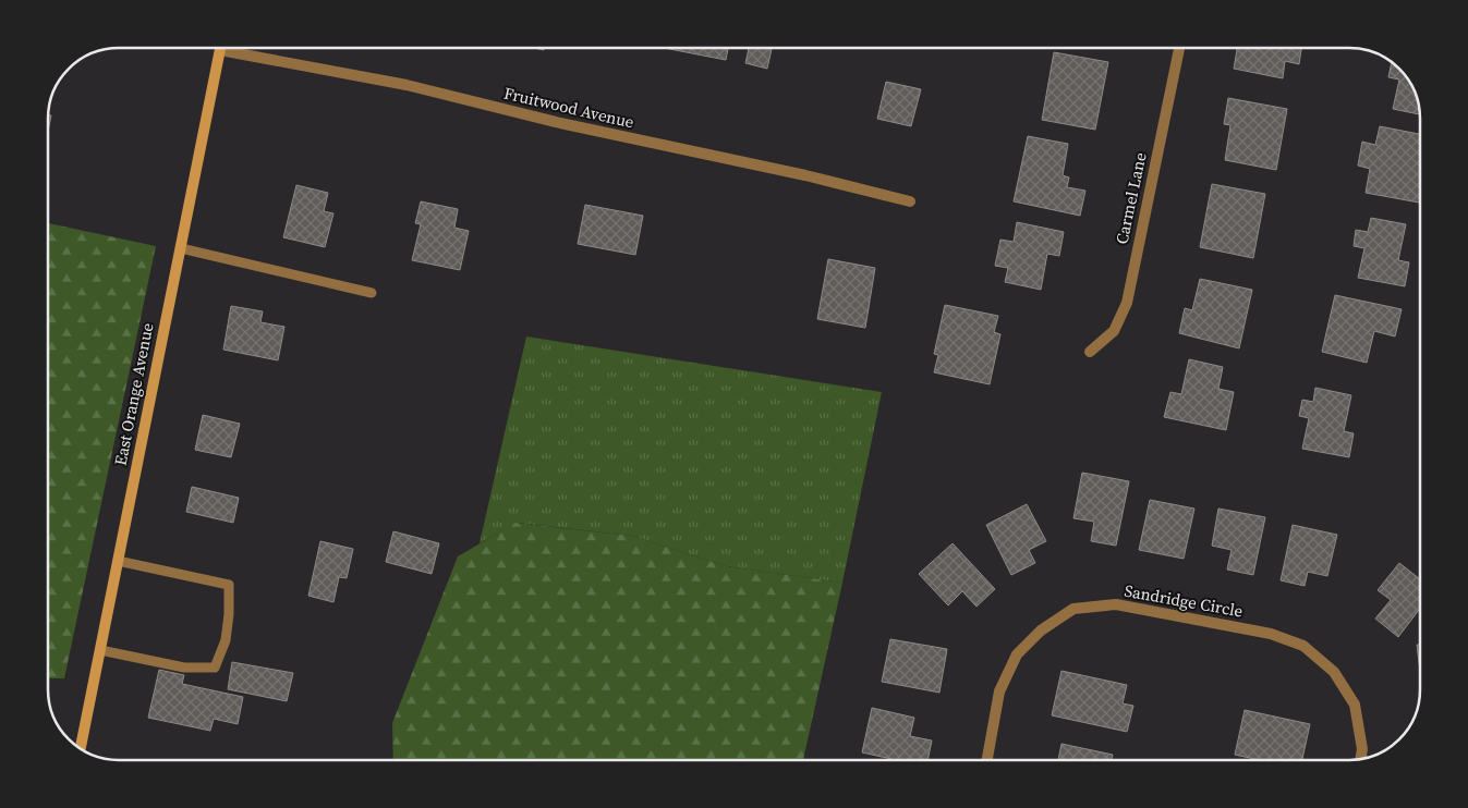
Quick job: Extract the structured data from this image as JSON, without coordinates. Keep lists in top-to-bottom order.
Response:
{
  "streets": {
    "main road": ["East Orange Avenue"],
    "street": ["Fruitwood Avenue", "Carmel Lane", "Sandridge Circle"]
  },
  "crossings": [
    ["Fruitwood Avenue", "East Orange Avenue"]
  ]
}
